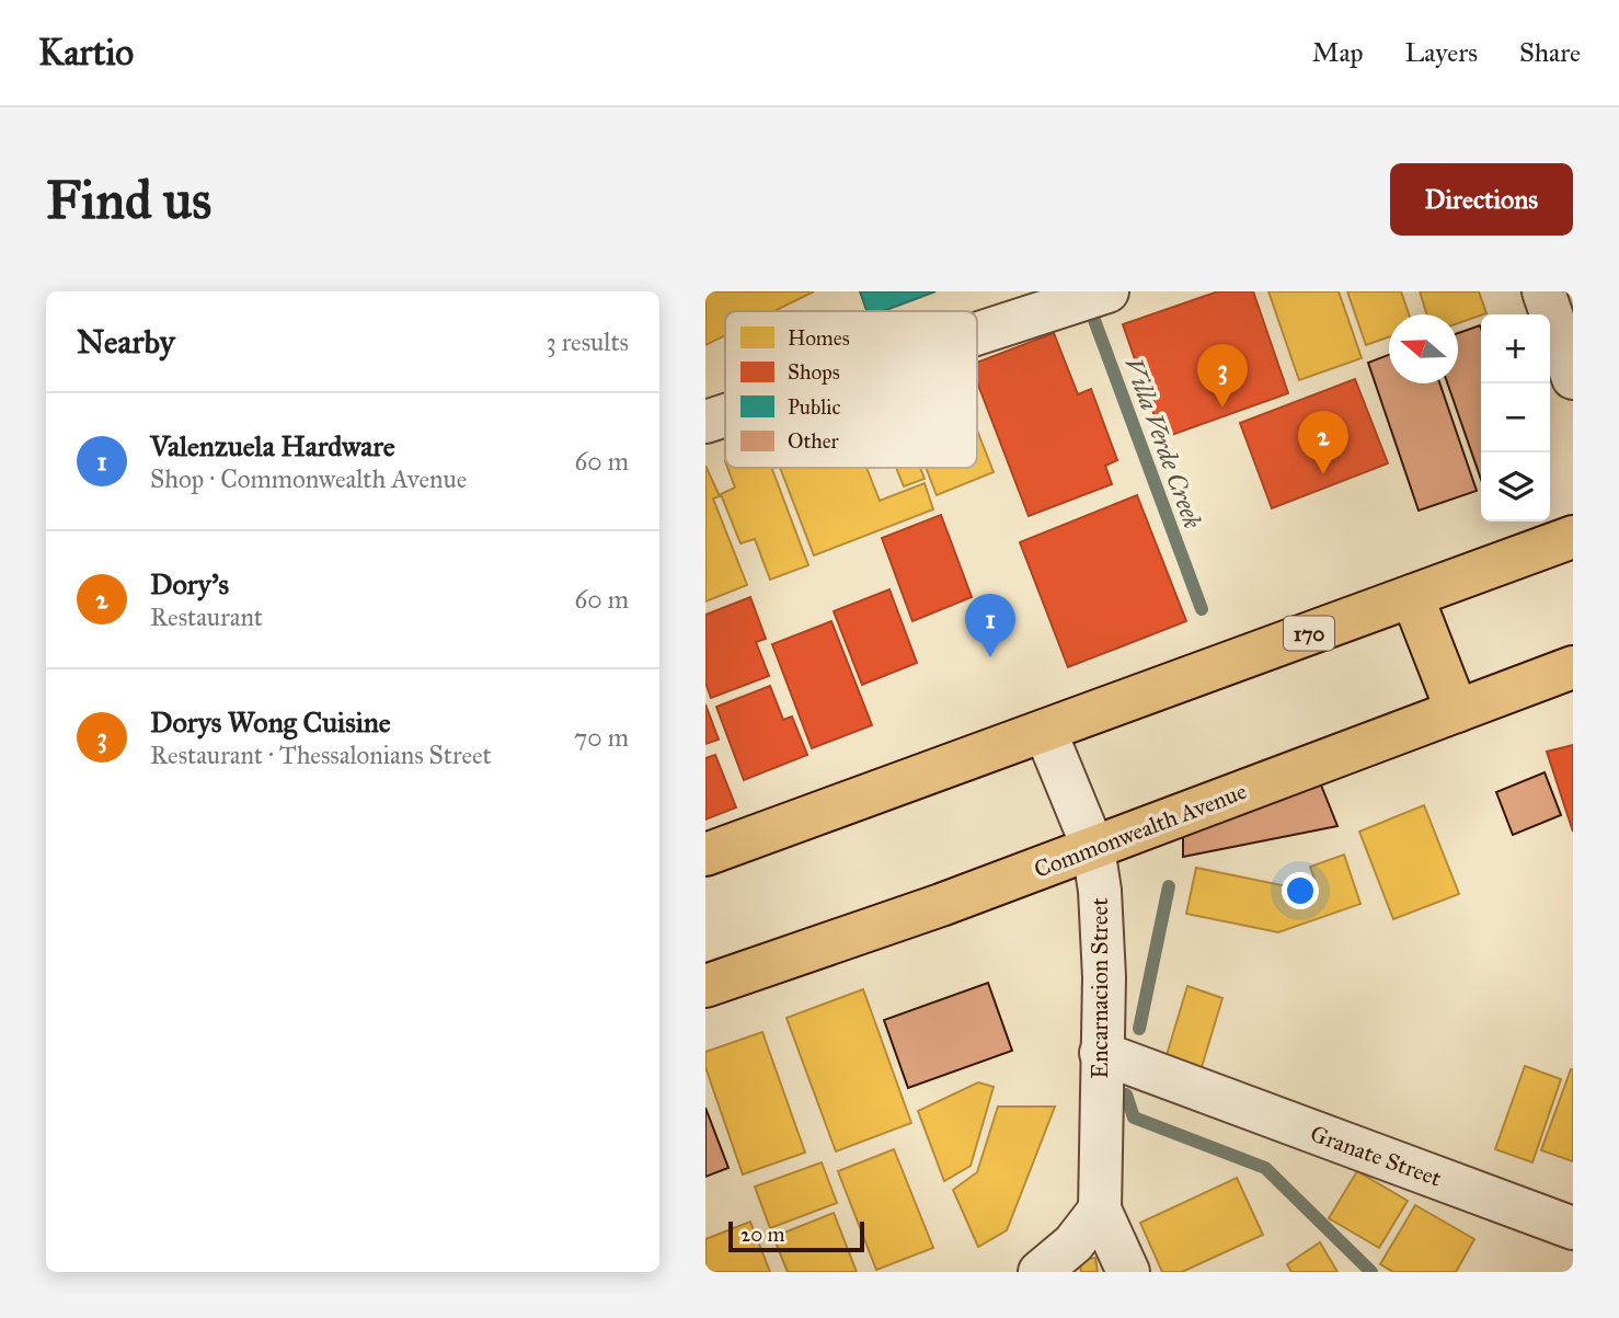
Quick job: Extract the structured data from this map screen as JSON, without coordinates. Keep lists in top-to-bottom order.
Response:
{
  "streets": {
    "main road": ["170", "Commonwealth Avenue"],
    "street": ["Encarnacion Street", "Granate Street"]
  },
  "crossings": [
    ["170", "Encarnacion Street"],
    ["Commonwealth Avenue", "Encarnacion Street"],
    ["Encarnacion Street", "Granate Street"]
  ],
  "water": ["Villa Verde Creek"],
  "legend": [
    "Homes",
    "Shops",
    "Public",
    "Other"
  ],
  "scale_bar": "20 m",
  "north": "left",
  "page": {
    "header": "Kartio",
    "nav": ["Map", "Layers", "Share"],
    "buttons": "Directions",
    "title": "Find us",
    "heading": ["Nearby", "3 results"],
    "map_buttons": ["+", "−"],
    "pins": ["3", "2", "1"],
    "list": [
      {
        "mark": "1",
        "name": "Valenzuela Hardware",
        "note": "Shop · Commonwealth Avenue",
        "value": "60 m"
      },
      {
        "mark": "2",
        "name": "Dory's",
        "note": "Restaurant",
        "value": "60 m"
      },
      {
        "mark": "3",
        "name": "Dorys Wong Cuisine",
        "note": "Restaurant · Thessalonians Street",
        "value": "70 m"
      }
    ],
    "scale": "20 m"
  }
}
